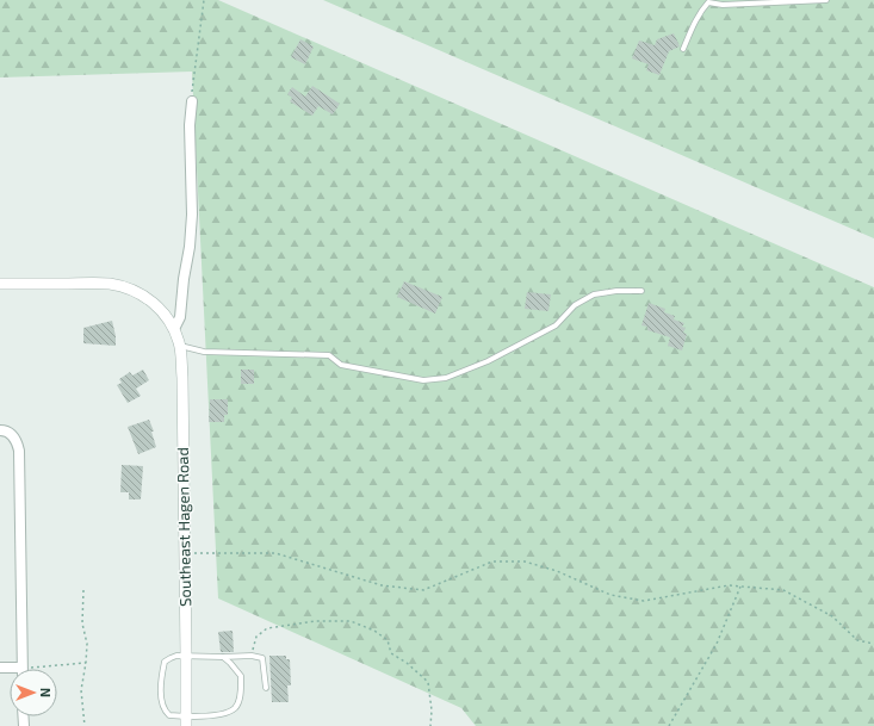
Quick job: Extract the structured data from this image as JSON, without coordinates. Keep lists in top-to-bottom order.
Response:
{
  "streets": {
    "street": ["Southeast Hagen Road"]
  },
  "north": "right"
}
